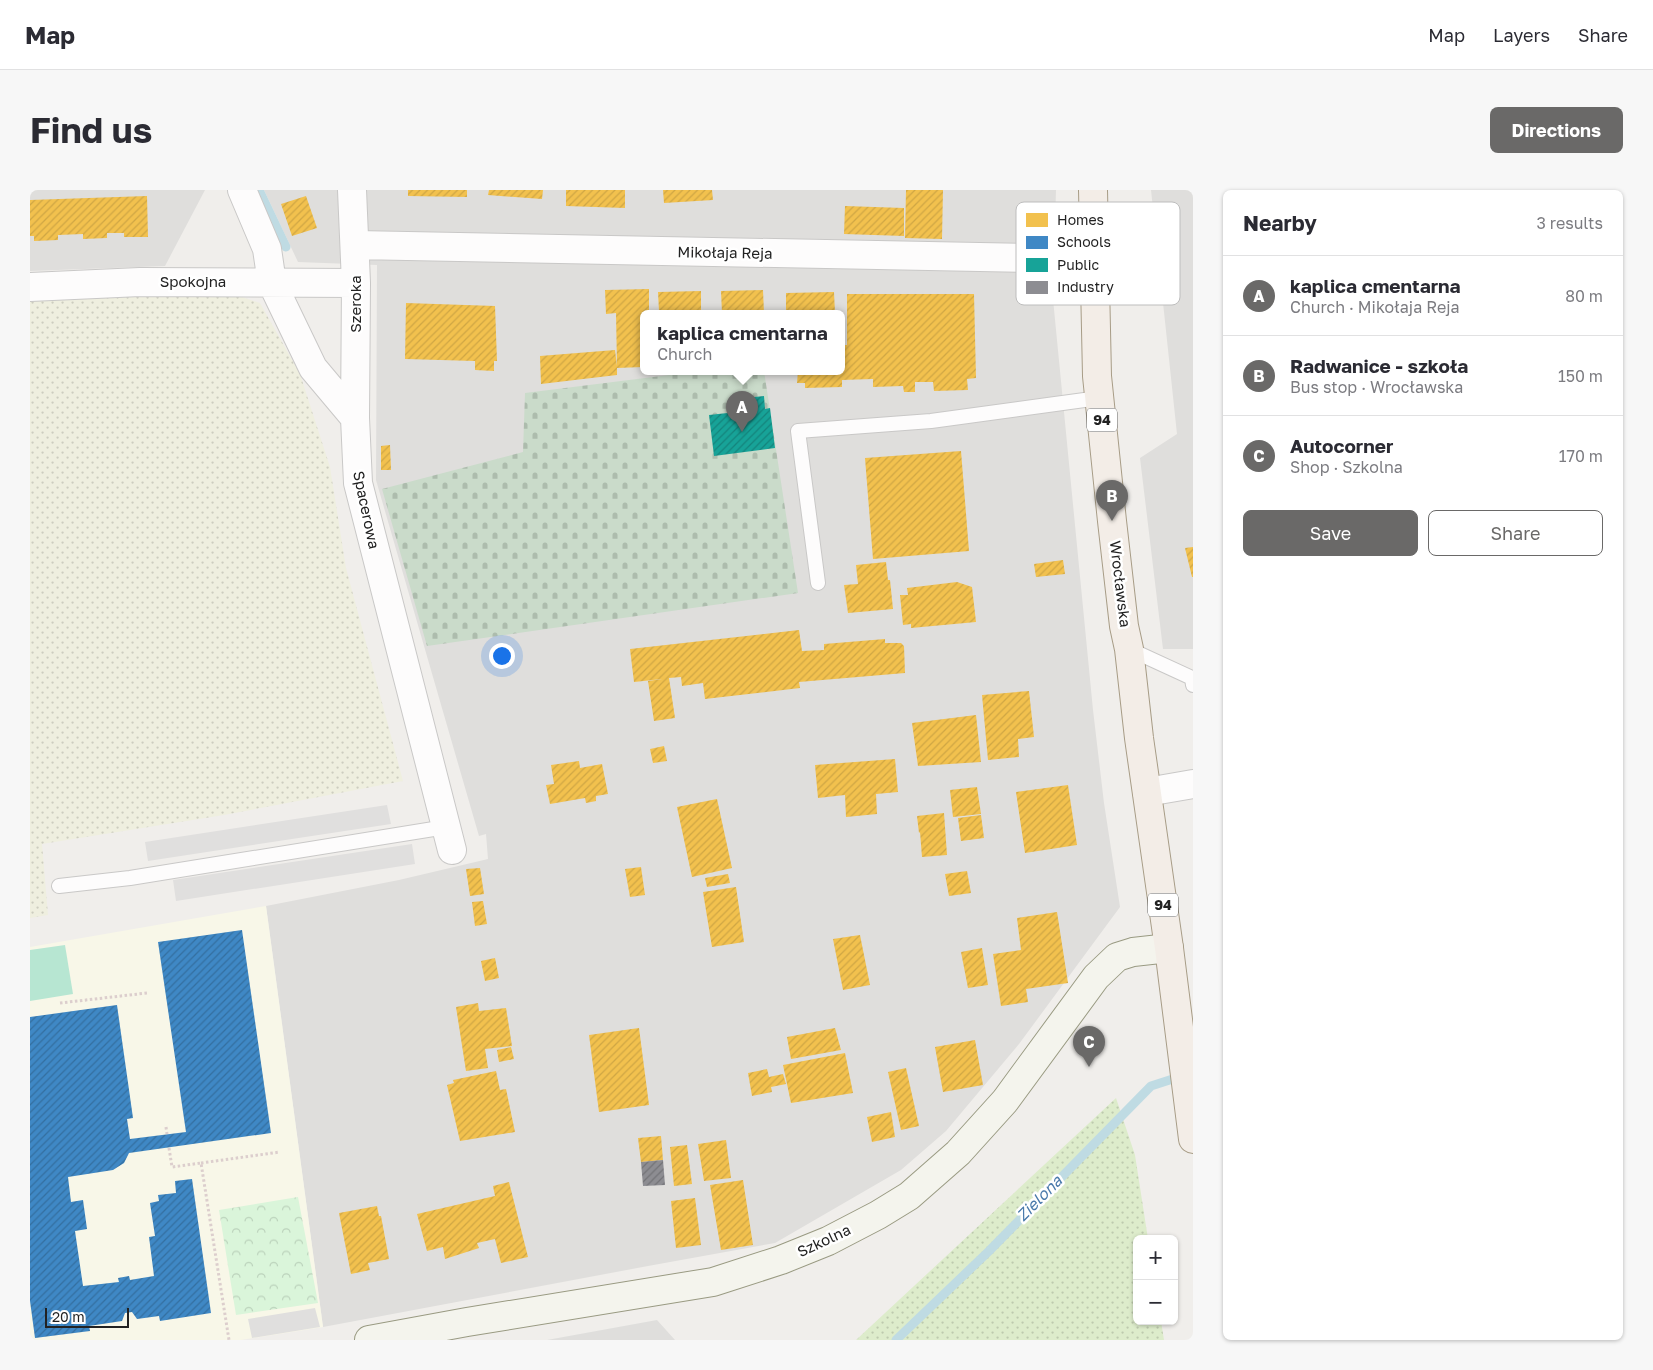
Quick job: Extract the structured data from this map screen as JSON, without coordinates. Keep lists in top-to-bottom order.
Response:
{
  "streets": {
    "main road": ["94", "Wrocławska"],
    "street": [
      "Mikołaja Reja",
      "Spokojna",
      "Szeroka",
      "Spacerowa",
      "Szkolna"
    ]
  },
  "crossings": [
    ["Mikołaja Reja", "Szeroka"],
    ["Spokojna", "Szeroka"],
    ["Szeroka", "Spacerowa"],
    ["94", "Wrocławska"],
    ["94", "Szkolna"]
  ],
  "water": ["Zielona"],
  "legend": [
    "Homes",
    "Schools",
    "Public",
    "Industry"
  ],
  "scale_bar": "20 m",
  "page": {
    "header": "Map",
    "nav": ["Map", "Layers", "Share"],
    "buttons": [
      "Directions",
      ["Save", "Share"]
    ],
    "title": "Find us",
    "heading": ["Nearby", "3 results"],
    "list": [
      {
        "mark": "A",
        "name": "kaplica cmentarna",
        "note": "Church · Mikołaja Reja",
        "value": "80 m"
      },
      {
        "mark": "B",
        "name": "Radwanice - szkoła",
        "note": "Bus stop · Wrocławska",
        "value": "150 m"
      },
      {
        "mark": "C",
        "name": "Autocorner",
        "note": "Shop · Szkolna",
        "value": "170 m"
      }
    ],
    "popup": ["kaplica cmentarna", "Church"],
    "pins": ["A", "B", "C"],
    "map_buttons": ["+", "−"],
    "scale": "20 m"
  }
}
